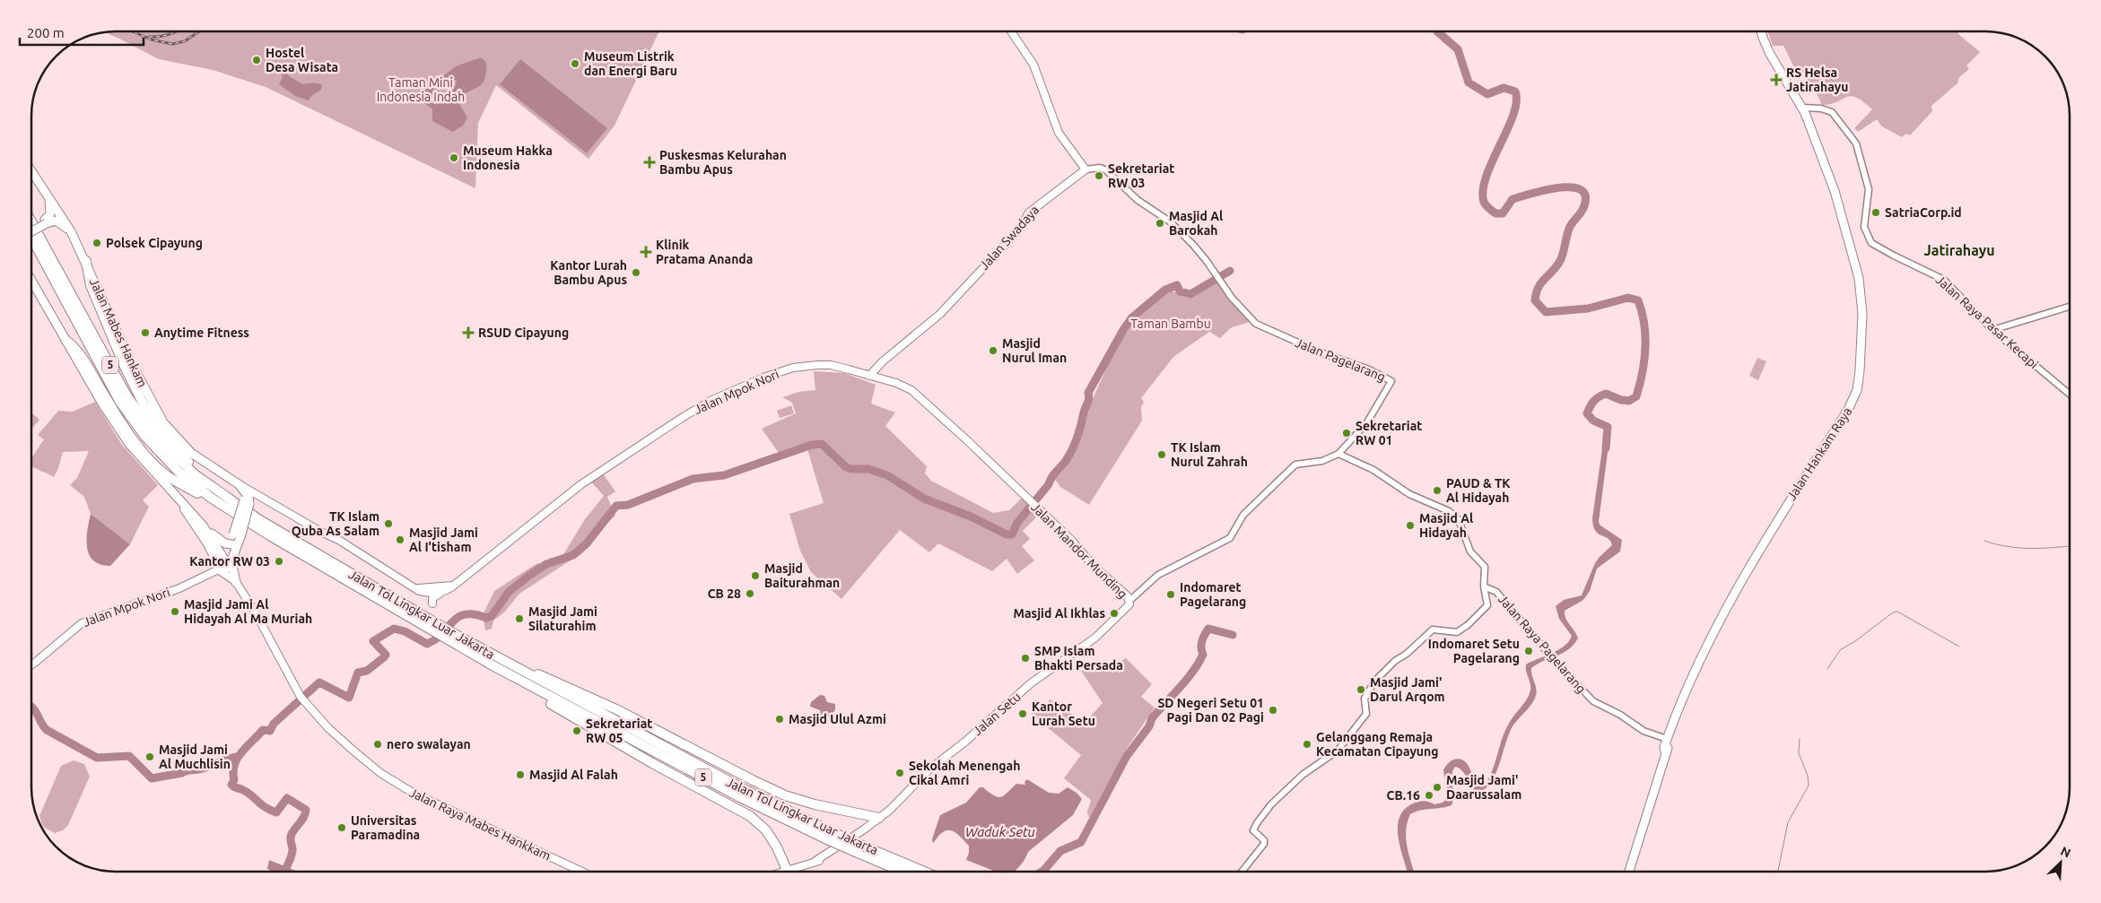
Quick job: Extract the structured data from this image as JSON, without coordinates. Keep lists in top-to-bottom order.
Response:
{
  "streets": {
    "highway": ["5", "Jalan Tol Lingkar Luar Jakarta"],
    "main road": [
      "Jalan Swadaya",
      "Jalan Mabes Hankam",
      "Jalan Mpok Nori",
      "Jalan Hankam Raya",
      "Jalan Mandor Munding",
      "Jalan Setu",
      "Jalan Raya Mabes Hankkam"
    ],
    "street": ["Jalan Raya Pasar Kecapi", "Jalan Pagelarang", "Jalan Raya Pagelarang"]
  },
  "crossings": [
    ["Jalan Swadaya", "Jalan Pagelarang"],
    ["Jalan Swadaya", "Jalan Mpok Nori"],
    ["Jalan Raya Pasar Kecapi", "Jalan Hankam Raya"],
    ["Jalan Pagelarang", "Jalan Mandor Munding"],
    ["Jalan Pagelarang", "Jalan Setu"],
    ["Jalan Mpok Nori", "Jalan Mandor Munding"],
    ["Jalan Hankam Raya", "Jalan Raya Pagelarang"],
    ["Jalan Mandor Munding", "Jalan Setu"]
  ],
  "districts": ["Jatirahayu"],
  "water": ["Waduk Setu"],
  "parks": ["Taman Mini Indonesia Indah", "Taman Bambu"],
  "places": {
    "other": [
      "Hostel Desa Wisata",
      "Museum Listrik dan Energi Baru",
      "Museum Hakka Indonesia",
      "Sekretariat RW 03",
      "SatriaCorp.id",
      "Masjid Al Barokah",
      "Polsek Cipayung",
      "Kantor Lurah Bambu Apus",
      "Anytime Fitness",
      "Masjid Nurul Iman",
      "Sekretariat RW 01",
      "TK Islam Nurul Zahrah",
      "PAUD & TK Al Hidayah",
      "TK Islam Quba As Salam",
      "Masjid Al Hidayah",
      "Masjid Jami Al I'tisham",
      "Kantor RW 03",
      "Masjid Baiturahman",
      "CB 28",
      "Indomaret Pagelarang",
      "Masjid Jami Al Hidayah Al Ma Muriah",
      "Masjid Al Ikhlas",
      "Masjid Jami Silaturahim",
      "Indomaret Setu Pagelarang",
      "SMP Islam Bhakti Persada",
      "Masjid Jami' Darul Arqom",
      "SD Negeri Setu 01 Pagi Dan 02 Pagi",
      "Kantor Lurah Setu",
      "Masjid Ulul Azmi",
      "Sekretariat RW 05",
      "nero swalayan",
      "Gelanggang Remaja Kecamatan Cipayung",
      "Masjid Jami Al Muchlisin",
      "Sekolah Menengah Cikal Amri",
      "Masjid Al Falah",
      "Masjid Jami' Daarussalam",
      "CB.16",
      "Universitas Paramadina"
    ],
    "health": [
      "RS Helsa Jatirahayu",
      "Puskesmas Kelurahan Bambu Apus",
      "Klinik Pratama Ananda",
      "RSUD Cipayung"
    ]
  },
  "scale_bar": "200 m",
  "north": "top right"
}
